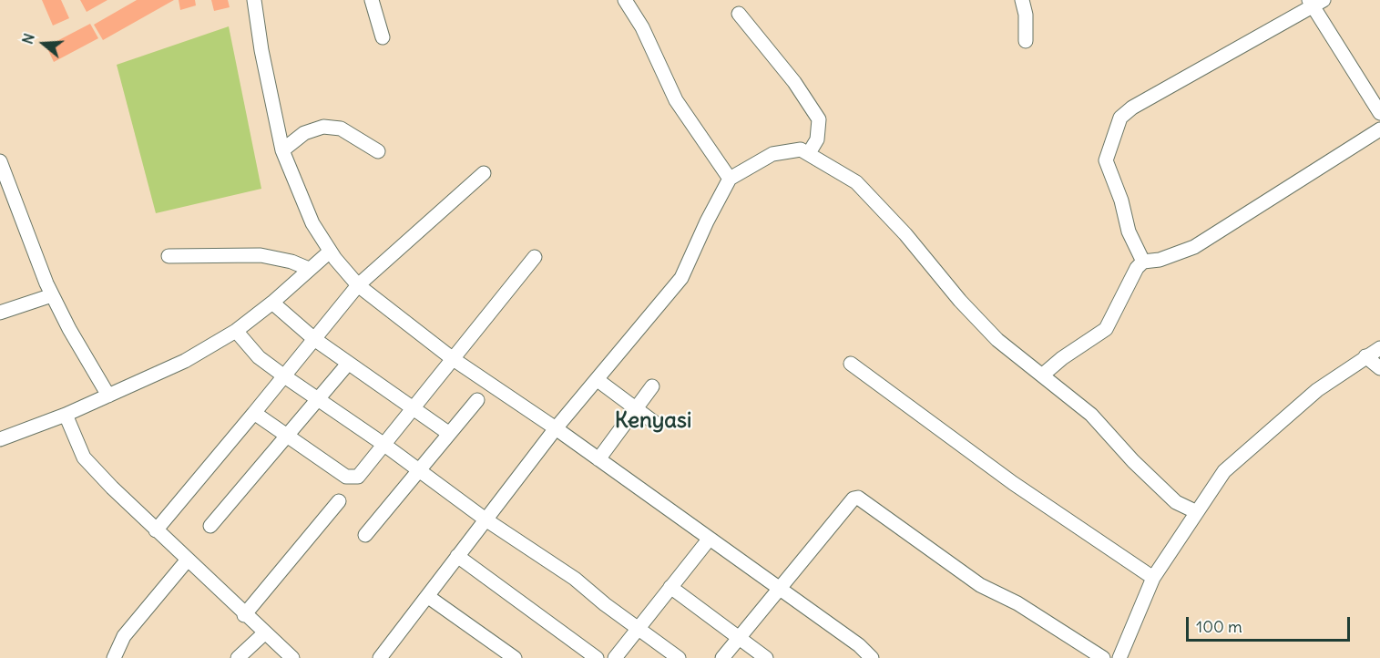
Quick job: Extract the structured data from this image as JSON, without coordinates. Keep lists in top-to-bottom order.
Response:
{
  "districts": ["Kenyasi"],
  "scale_bar": "100 m",
  "north": "left"
}
